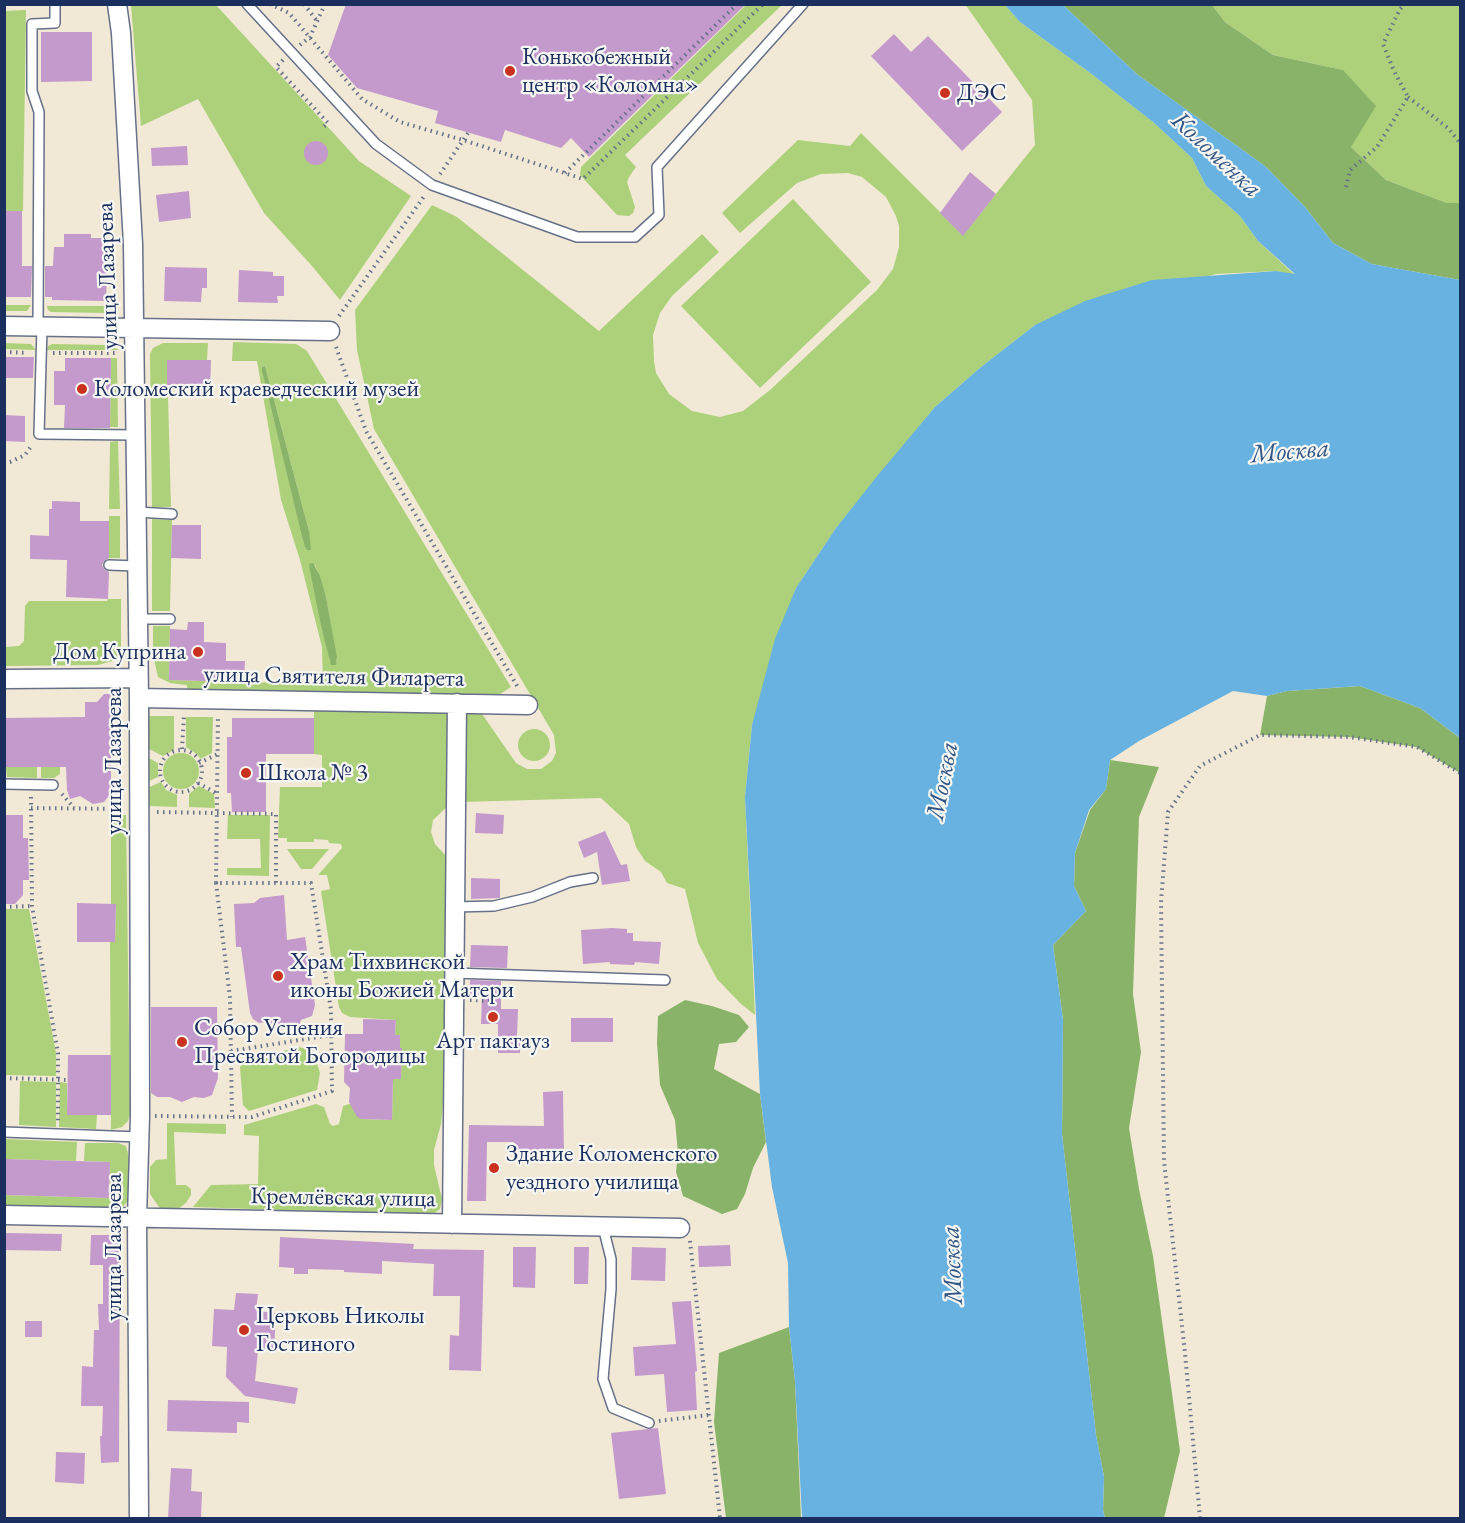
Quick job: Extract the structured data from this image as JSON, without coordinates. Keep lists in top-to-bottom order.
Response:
{
  "streets": {
    "street": ["улица Лазарева", "улица Святителя Филарета", "Кремлёвская улица"]
  },
  "crossings": [
    ["улица Лазарева", "улица Святителя Филарета"],
    ["улица Лазарева", "Кремлёвская улица"]
  ],
  "water": ["Коломенка", "Москва"],
  "places": [
    "Конькобежный центр «Коломна»",
    "ДЭС",
    "Коломеский краеведческий музей",
    "Дом Куприна",
    "Школа № 3",
    "Храм Тихвинской иконы Божией Матери",
    "Арт пакгауз",
    "Собор Успения Пресвятой Богородицы",
    "Здание Коломенского уездного училища",
    "Церковь Николы Гостиного"
  ]
}
